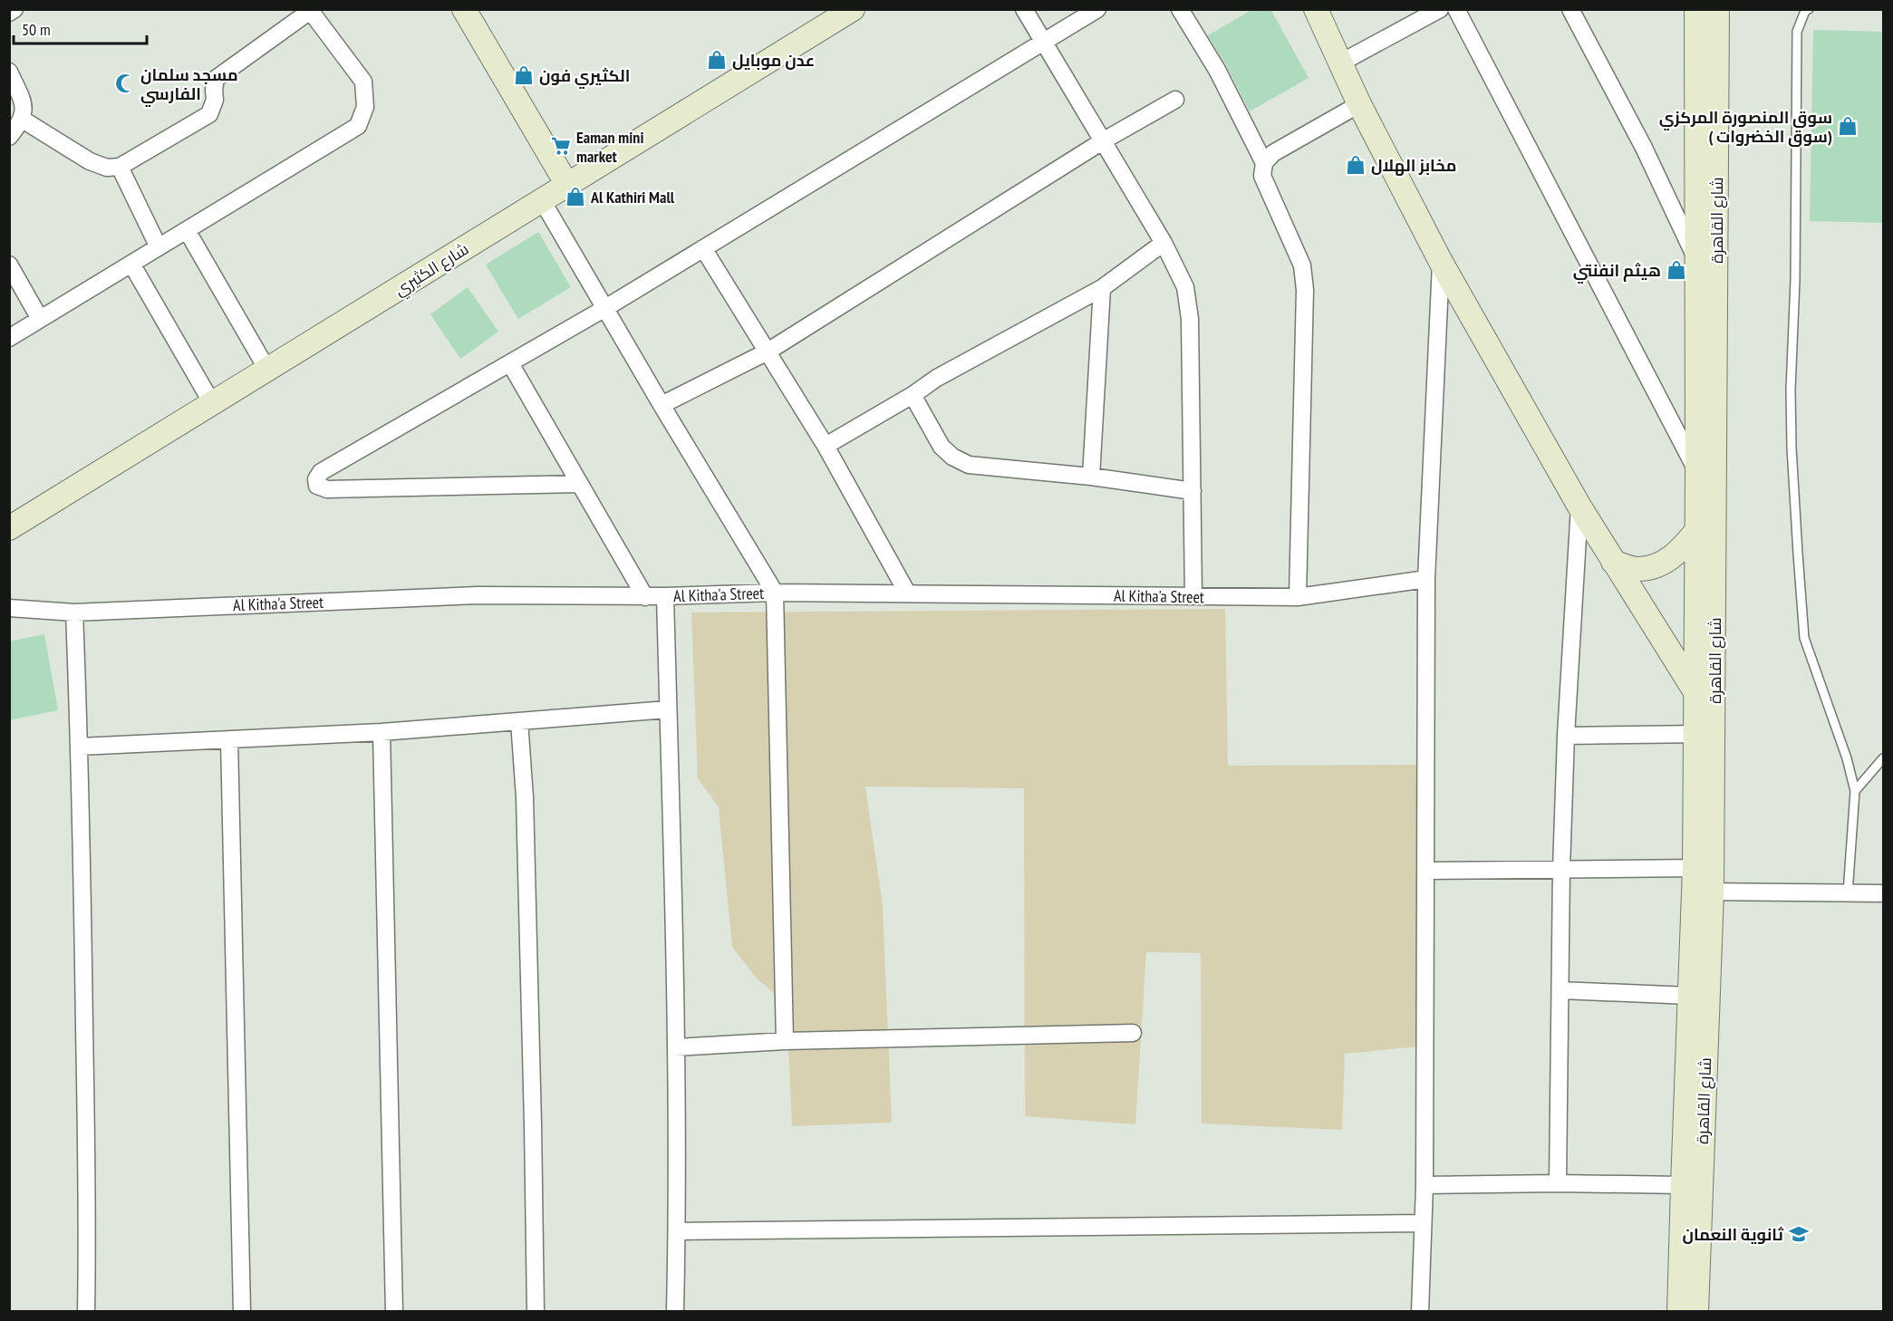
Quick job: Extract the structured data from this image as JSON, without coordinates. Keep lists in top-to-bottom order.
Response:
{
  "streets": {
    "street": ["شارع القاهرة", "شارع الكثيري", "Al Kitha'a Street"]
  },
  "places": {
    "shop": [
      "عدن موبايل",
      "الكثيري فون",
      "سوق المنصورة المركزي ( سوق الخضروات)",
      "مخابز الهلال",
      "Al Kathiri Mall",
      "هيثم انفنتي"
    ],
    "mosque": ["مسجد سلمان الفارسي"],
    "supermarket": ["Eaman mini market"],
    "school or university": ["ثانوية النعمان"]
  },
  "scale_bar": "50 m"
}
